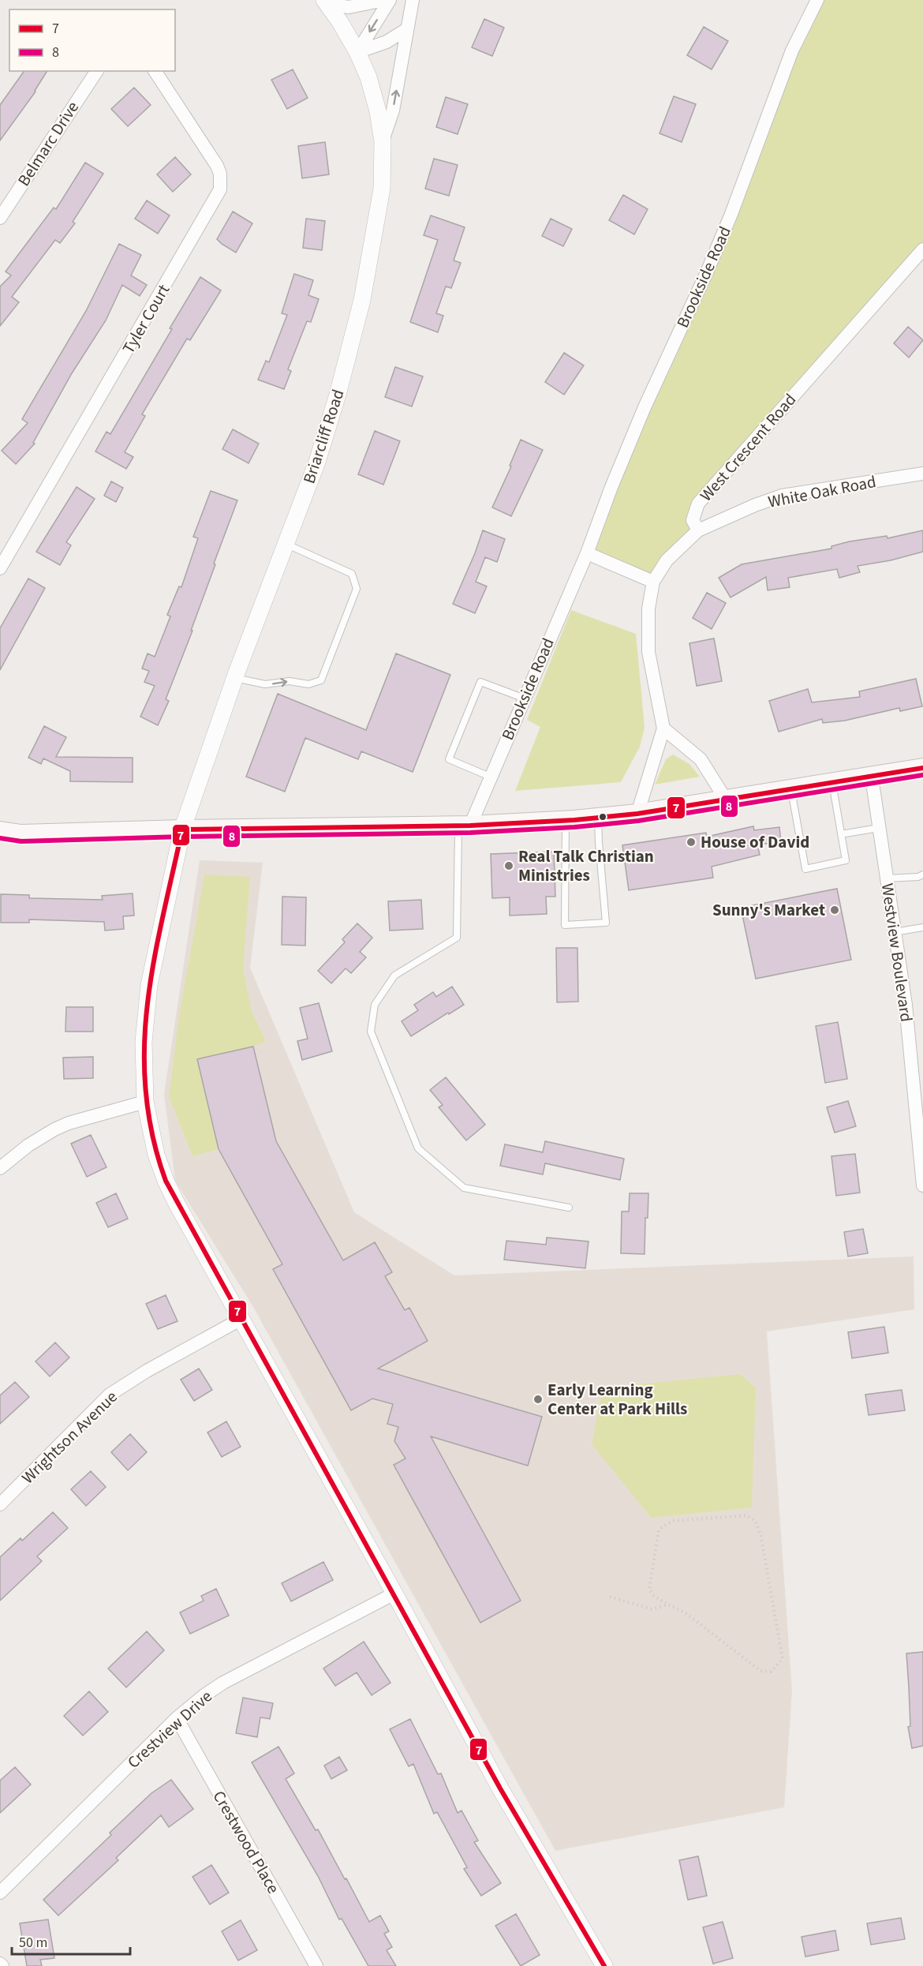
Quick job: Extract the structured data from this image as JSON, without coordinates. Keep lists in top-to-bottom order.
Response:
{
  "streets": {
    "street": [
      "Belmarc Drive",
      "Brookside Road",
      "Tyler Court",
      "Briarcliff Road",
      "West Crescent Road",
      "White Oak Road",
      "Westview Boulevard",
      "Wrightson Avenue",
      "Crestview Drive",
      "Crestwood Place"
    ]
  },
  "crossings": [
    ["Briarcliff Road", "Wrightson Avenue"],
    ["Briarcliff Road", "Crestview Drive"],
    ["West Crescent Road", "White Oak Road"],
    ["Crestview Drive", "Crestwood Place"]
  ],
  "places": [
    "House of David",
    "Real Talk Christian Ministries",
    "Sunny's Market",
    "Early Learning Center at Park Hills"
  ],
  "lines": ["transit line 7", "transit line 8"],
  "legend": ["7", "8"],
  "scale_bar": "50 m"
}
